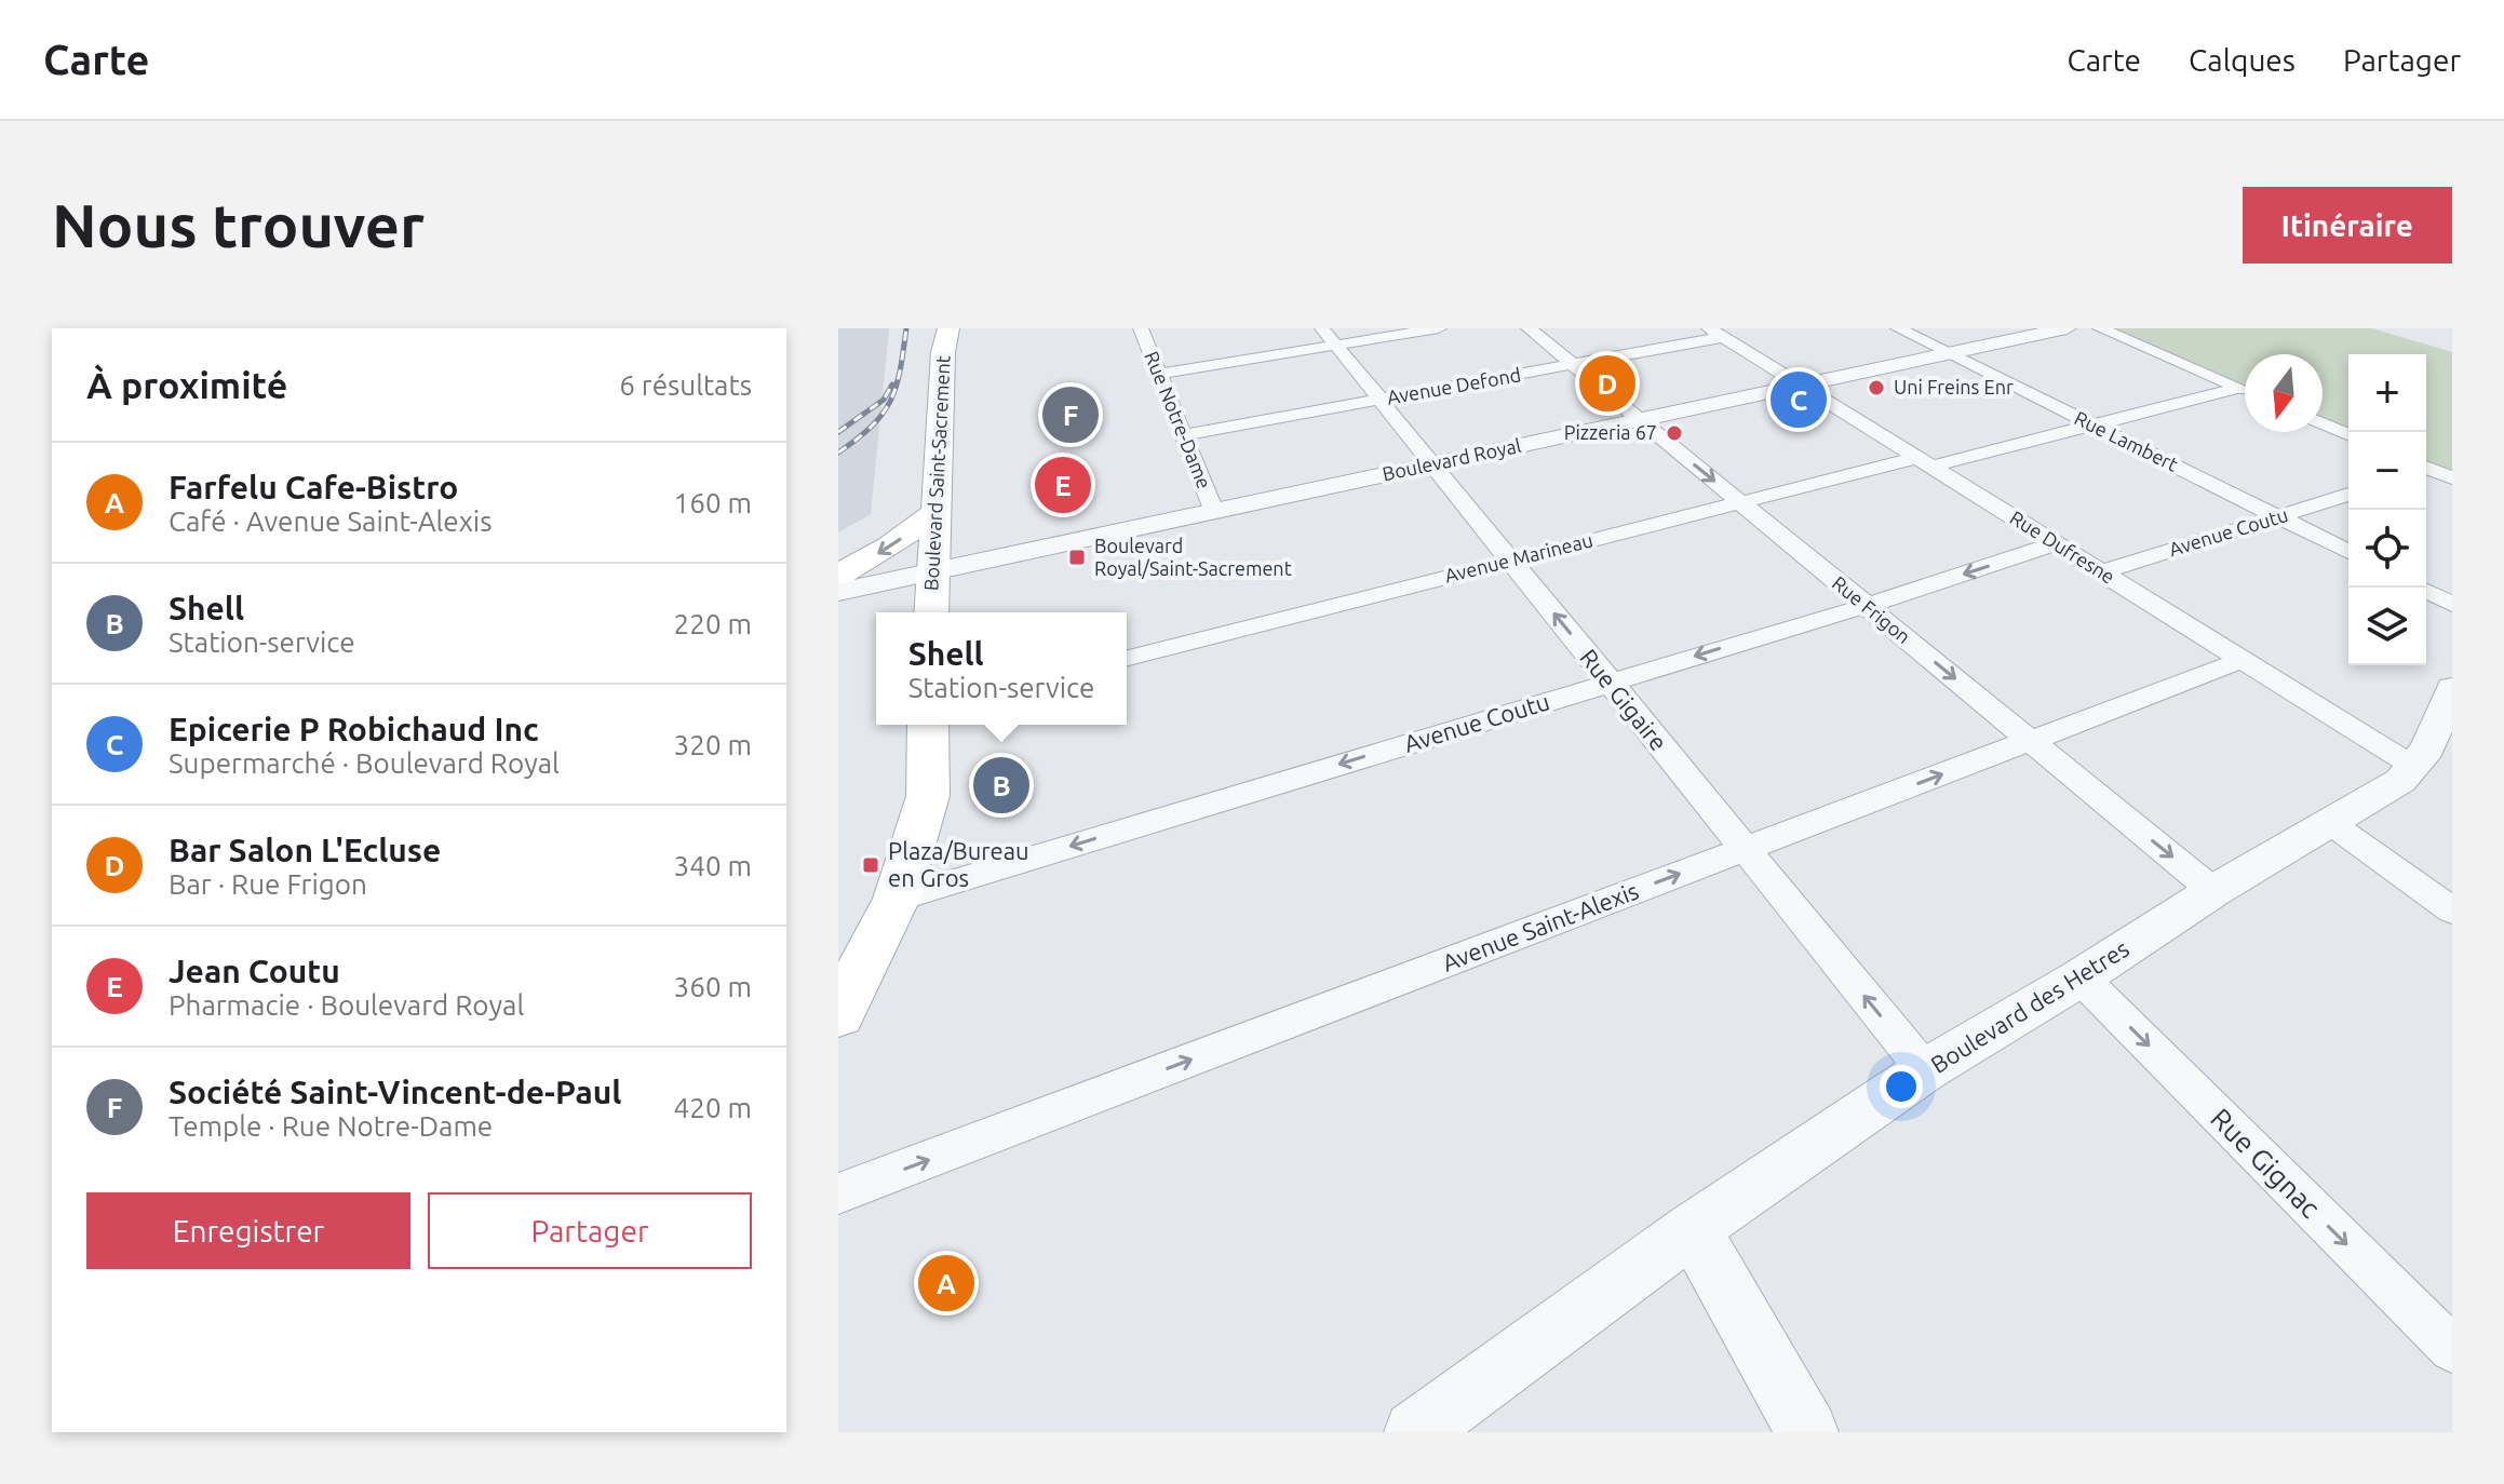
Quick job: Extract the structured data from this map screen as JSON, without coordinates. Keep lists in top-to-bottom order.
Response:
{
  "streets": {
    "main road": ["Boulevard Saint-Sacrement"],
    "street": [
      "Avenue Defond",
      "Rue Notre-Dame",
      "Rue Lambert",
      "Boulevard Royal",
      "Avenue Coutu",
      "Rue Dufresne",
      "Avenue Marineau",
      "Rue Frigon",
      "Rue Gigaire",
      "Avenue Saint-Alexis",
      "Boulevard des Hetres",
      "Rue Gignac"
    ]
  },
  "crossings": [
    ["Avenue Defond", "Rue Notre-Dame"],
    ["Avenue Defond", "Rue Dufresne"],
    ["Avenue Defond", "Rue Frigon"],
    ["Avenue Defond", "Rue Gigaire"],
    ["Rue Notre-Dame", "Boulevard Royal"],
    ["Rue Lambert", "Boulevard Royal"],
    ["Rue Lambert", "Avenue Coutu"],
    ["Rue Lambert", "Avenue Marineau"],
    ["Boulevard Royal", "Boulevard Saint-Sacrement"],
    ["Boulevard Royal", "Rue Dufresne"],
    ["Boulevard Royal", "Rue Frigon"],
    ["Boulevard Royal", "Rue Gigaire"],
    ["Avenue Coutu", "Rue Dufresne"],
    ["Avenue Coutu", "Rue Frigon"],
    ["Avenue Coutu", "Rue Gigaire"],
    ["Rue Dufresne", "Avenue Marineau"],
    ["Rue Dufresne", "Avenue Saint-Alexis"],
    ["Rue Dufresne", "Boulevard des Hetres"],
    ["Avenue Marineau", "Rue Frigon"],
    ["Avenue Marineau", "Rue Gigaire"],
    ["Rue Frigon", "Avenue Saint-Alexis"],
    ["Rue Frigon", "Boulevard des Hetres"],
    ["Rue Gigaire", "Avenue Saint-Alexis"],
    ["Rue Gigaire", "Boulevard des Hetres"],
    ["Boulevard des Hetres", "Rue Gignac"]
  ],
  "one_way": [
    "Avenue Coutu",
    "Rue Frigon",
    "Rue Gigaire",
    "Avenue Saint-Alexis",
    "Rue Gignac"
  ],
  "places": {
    "other": ["Uni Freins Enr", "Pizzeria 67"],
    "transit": ["Boulevard Royal/Saint-Sacrement", "Plaza/Bureau en Gros"]
  },
  "north": "bottom",
  "page": {
    "header": "Carte",
    "nav": ["Carte", "Calques", "Partager"],
    "buttons": [
      "Itinéraire",
      ["Enregistrer", "Partager"]
    ],
    "title": "Nous trouver",
    "heading": ["À proximité", "6 résultats"],
    "pins": [
      "D",
      "C",
      "F",
      "E",
      "B",
      "A"
    ],
    "map_buttons": ["+", "−"],
    "list": [
      {
        "mark": "A",
        "name": "Farfelu Cafe-Bistro",
        "note": "Café · Avenue Saint-Alexis",
        "value": "160 m"
      },
      {
        "mark": "B",
        "name": "Shell",
        "note": "Station-service",
        "value": "220 m"
      },
      {
        "mark": "C",
        "name": "Epicerie P Robichaud Inc",
        "note": "Supermarché · Boulevard Royal",
        "value": "320 m"
      },
      {
        "mark": "D",
        "name": "Bar Salon L'Ecluse",
        "note": "Bar · Rue Frigon",
        "value": "340 m"
      },
      {
        "mark": "E",
        "name": "Jean Coutu",
        "note": "Pharmacie · Boulevard Royal",
        "value": "360 m"
      },
      {
        "mark": "F",
        "name": "Société Saint-Vincent-de-Paul",
        "note": "Temple · Rue Notre-Dame",
        "value": "420 m"
      }
    ],
    "popup": ["Shell", "Station-service"]
  }
}
